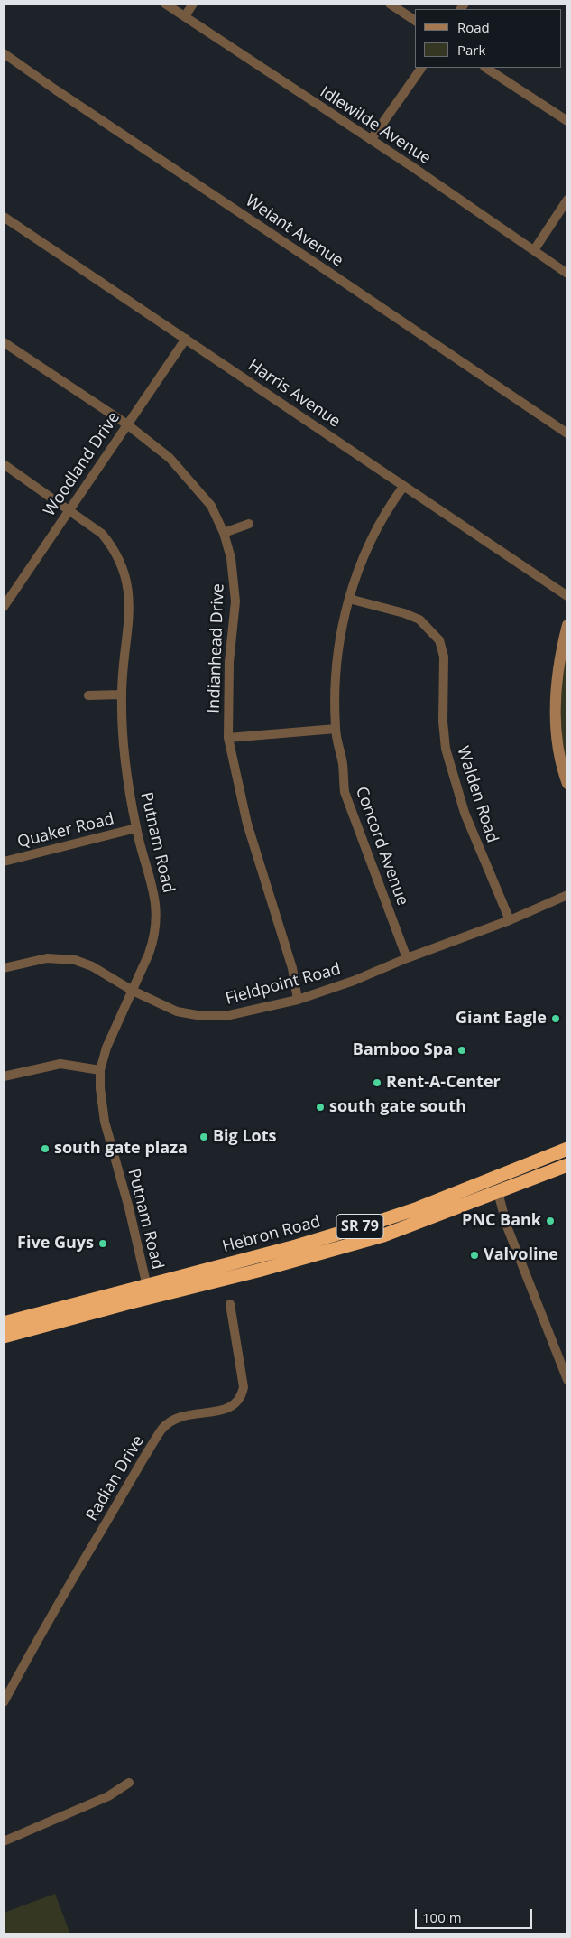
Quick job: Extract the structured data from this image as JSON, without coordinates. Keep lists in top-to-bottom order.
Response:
{
  "streets": {
    "highway": ["SR 79", "Hebron Road"],
    "street": [
      "Idlewilde Avenue",
      "Weiant Avenue",
      "Harris Avenue",
      "Woodland Drive",
      "Indianhead Drive",
      "Walden Road",
      "Quaker Road",
      "Putnam Road",
      "Concord Avenue",
      "Fieldpoint Road",
      "Radian Drive"
    ]
  },
  "crossings": [
    ["Harris Avenue", "Woodland Drive"],
    ["Harris Avenue", "Concord Avenue"],
    ["Woodland Drive", "Indianhead Drive"],
    ["Woodland Drive", "Putnam Road"],
    ["Indianhead Drive", "Fieldpoint Road"],
    ["Walden Road", "Concord Avenue"],
    ["Walden Road", "Fieldpoint Road"],
    ["Quaker Road", "Putnam Road"],
    ["Putnam Road", "Fieldpoint Road"],
    ["Putnam Road", "Hebron Road"],
    ["Concord Avenue", "Fieldpoint Road"]
  ],
  "places": [
    "Giant Eagle",
    "Bamboo Spa",
    "Rent-A-Center",
    "south gate south",
    "Big Lots",
    "south gate plaza",
    "PNC Bank",
    "Five Guys",
    "Valvoline"
  ],
  "legend": ["Road", "Park"],
  "scale_bar": "100 m"
}
